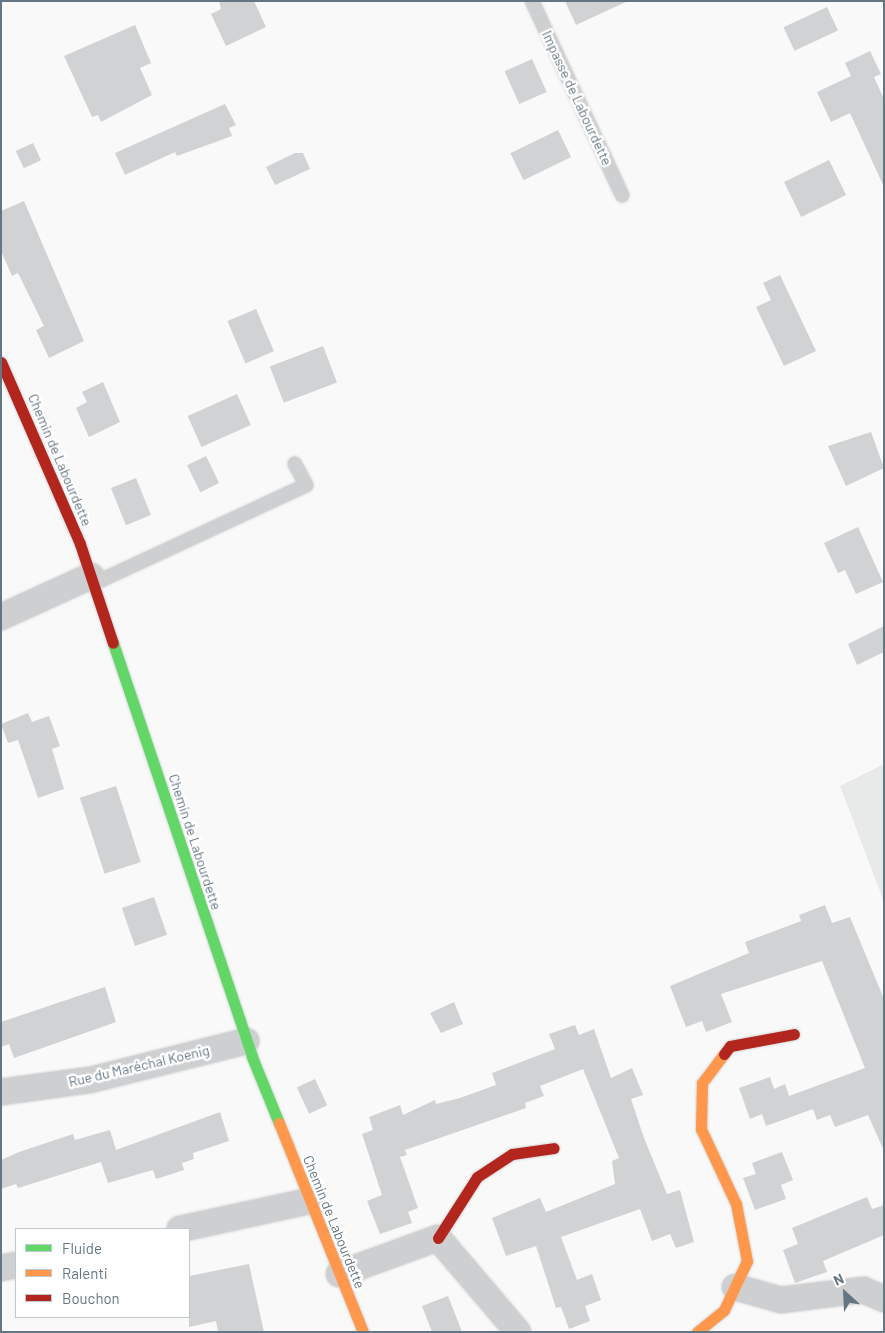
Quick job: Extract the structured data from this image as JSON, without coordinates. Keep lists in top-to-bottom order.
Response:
{
  "streets": {
    "street": ["Chemin de Labourdette", "Rue du Maréchal Koenig"],
    "lane": ["Impasse de Labourdette"]
  },
  "crossings": [
    ["Chemin de Labourdette", "Rue du Maréchal Koenig"]
  ],
  "legend": ["Fluide", "Ralenti", "Bouchon"],
  "north": "top left"
}
